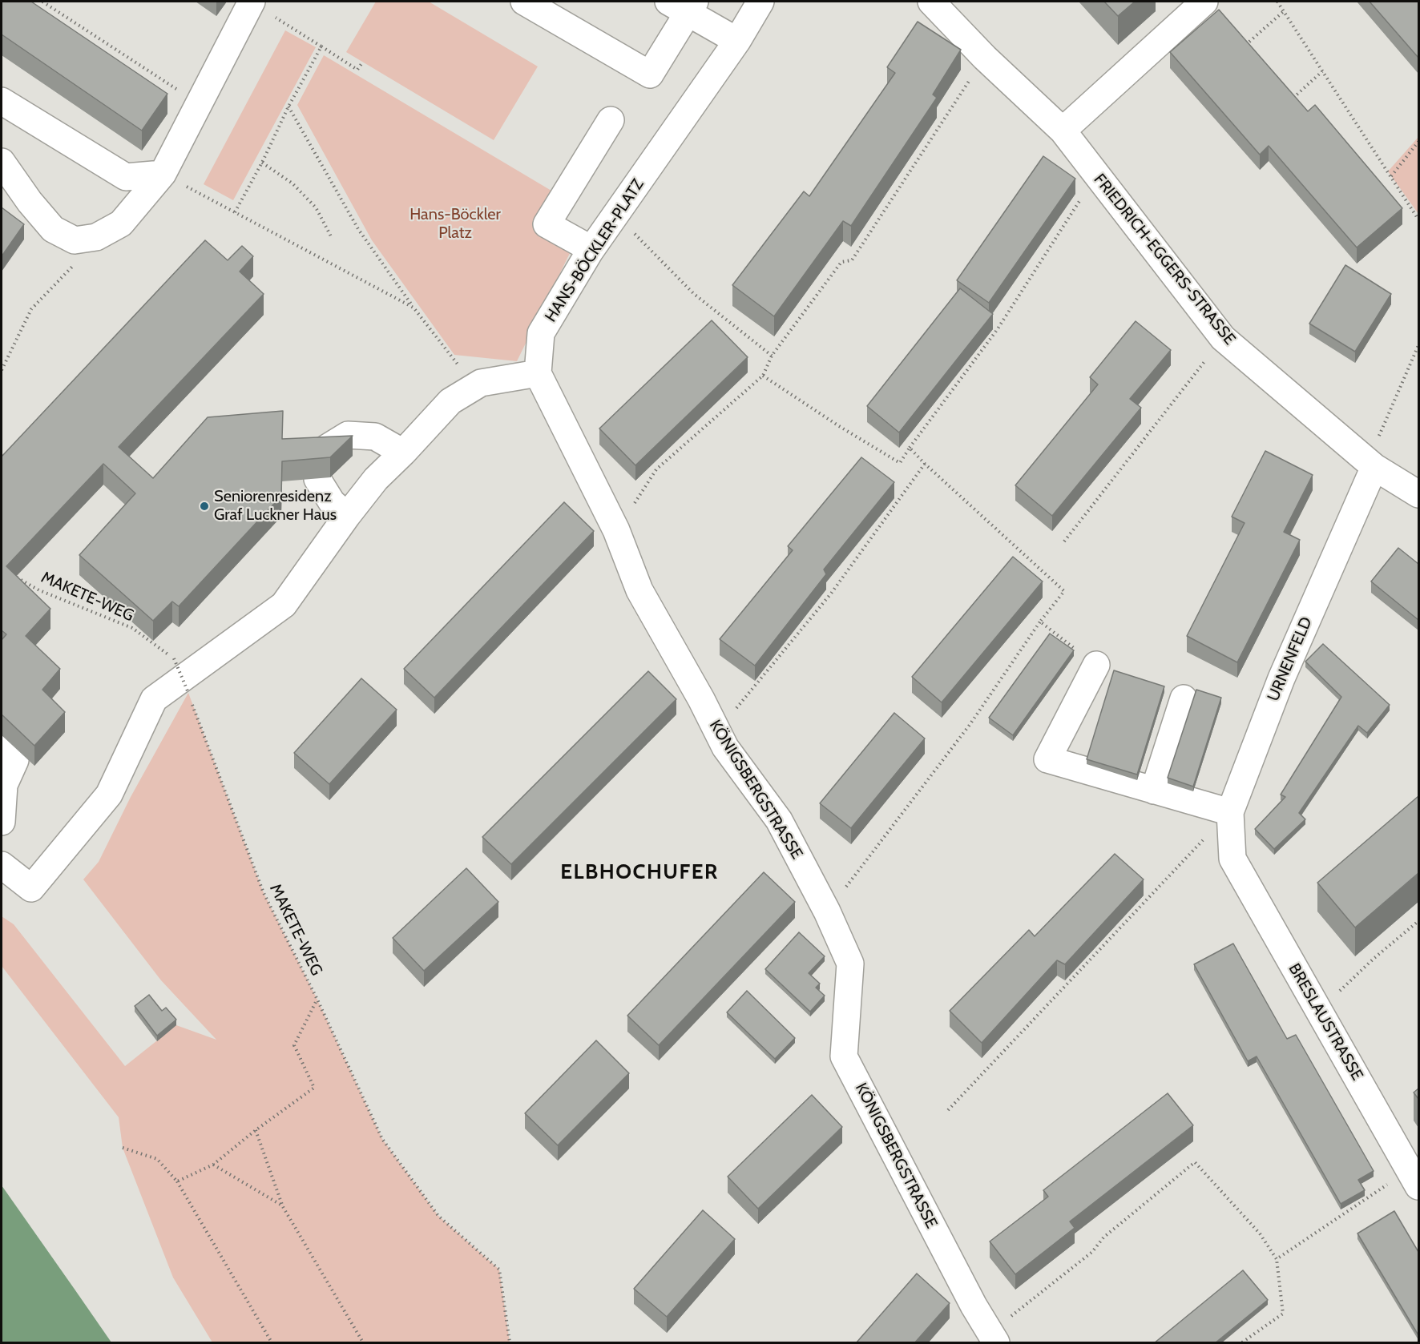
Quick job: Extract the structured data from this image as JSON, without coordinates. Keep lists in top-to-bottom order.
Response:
{
  "streets": {
    "street": [
      "HANS-BÖCKLER-PLATZ",
      "FRIEDRICH-EGGERS-STRASSE",
      "URNENFELD",
      "KÖNIGSBERGSTRASSE",
      "BRESLAUSTRASSE"
    ],
    "path": ["MAKETE-WEG"]
  },
  "crossings": [
    ["HANS-BÖCKLER-PLATZ", "KÖNIGSBERGSTRASSE"],
    ["FRIEDRICH-EGGERS-STRASSE", "URNENFELD"],
    ["URNENFELD", "BRESLAUSTRASSE"]
  ],
  "districts": ["ELBHOCHUFER"],
  "parks": ["Hans-Böckler Platz"],
  "places": ["Seniorenresidenz Graf Luckner Haus"]
}
